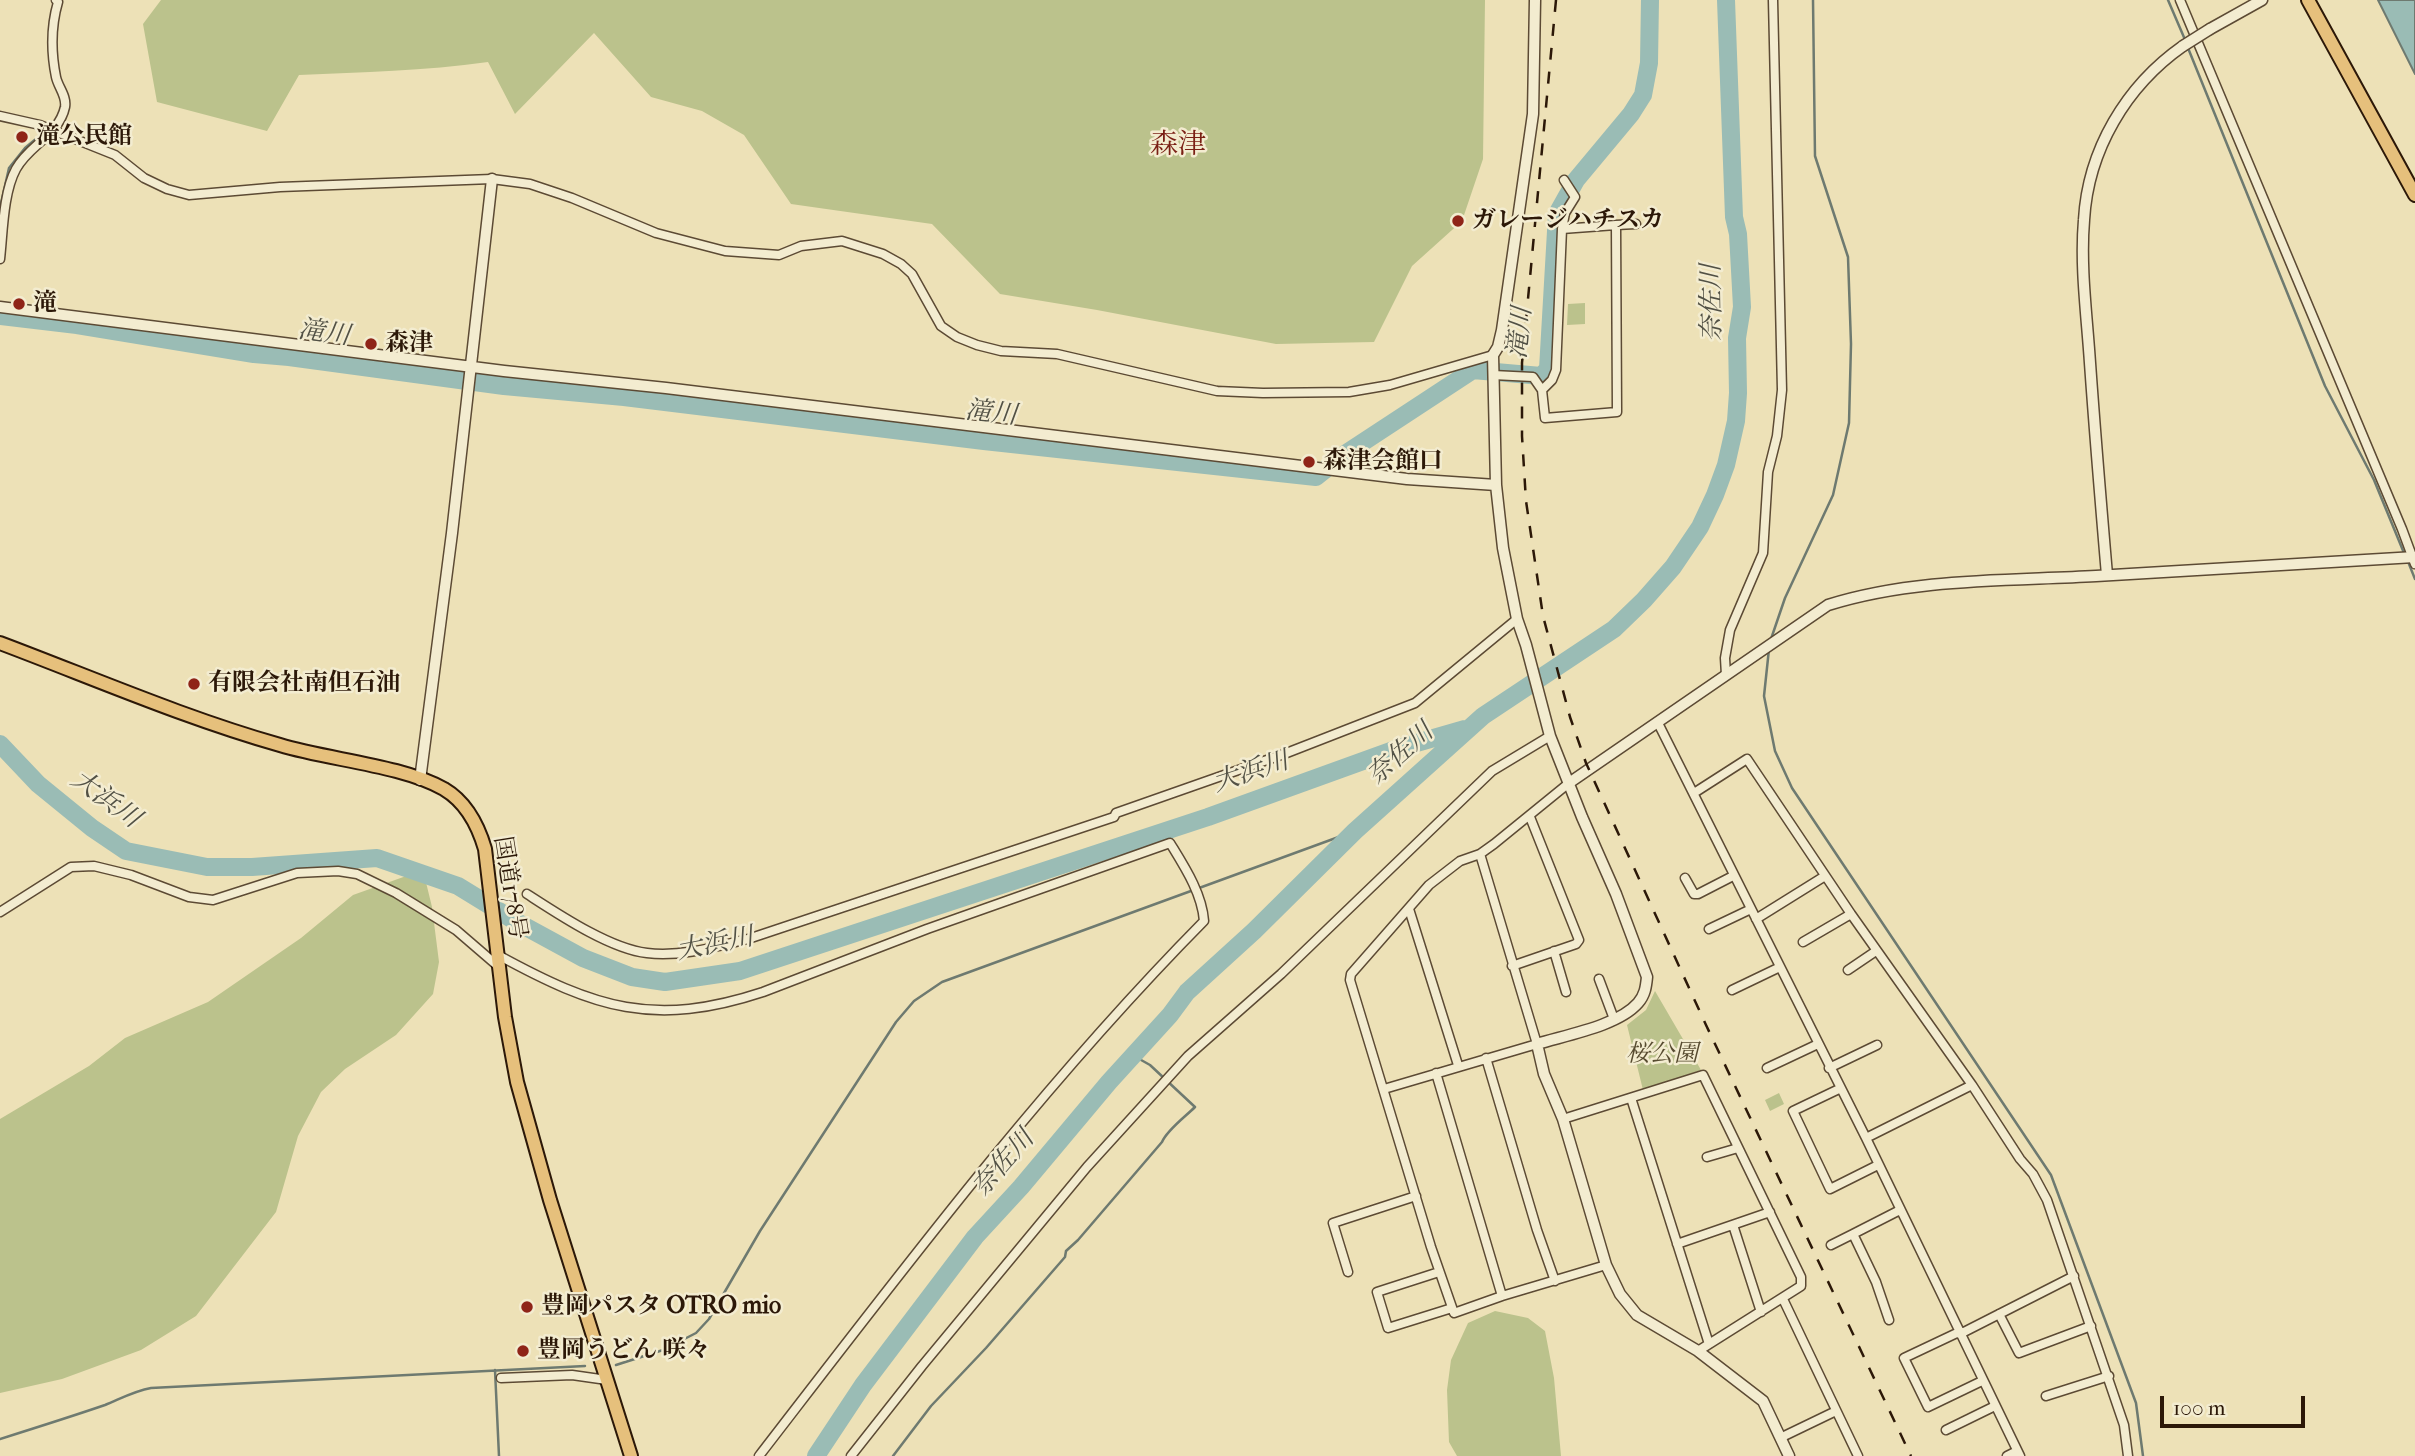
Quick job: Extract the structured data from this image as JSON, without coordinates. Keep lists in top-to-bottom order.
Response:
{
  "streets": {
    "main road": ["国道178号"]
  },
  "districts": ["森津"],
  "water": ["奈佐川", "滝川", "大浜川"],
  "parks": ["桜公園"],
  "places": [
    "滝公民館",
    "ガレージハチスカ",
    "滝",
    "森津",
    "森津会館口",
    "有限会社南但石油",
    "豊岡パスタ OTRO mio",
    "豊岡うどん 咲々"
  ],
  "scale_bar": "100 m"
}
